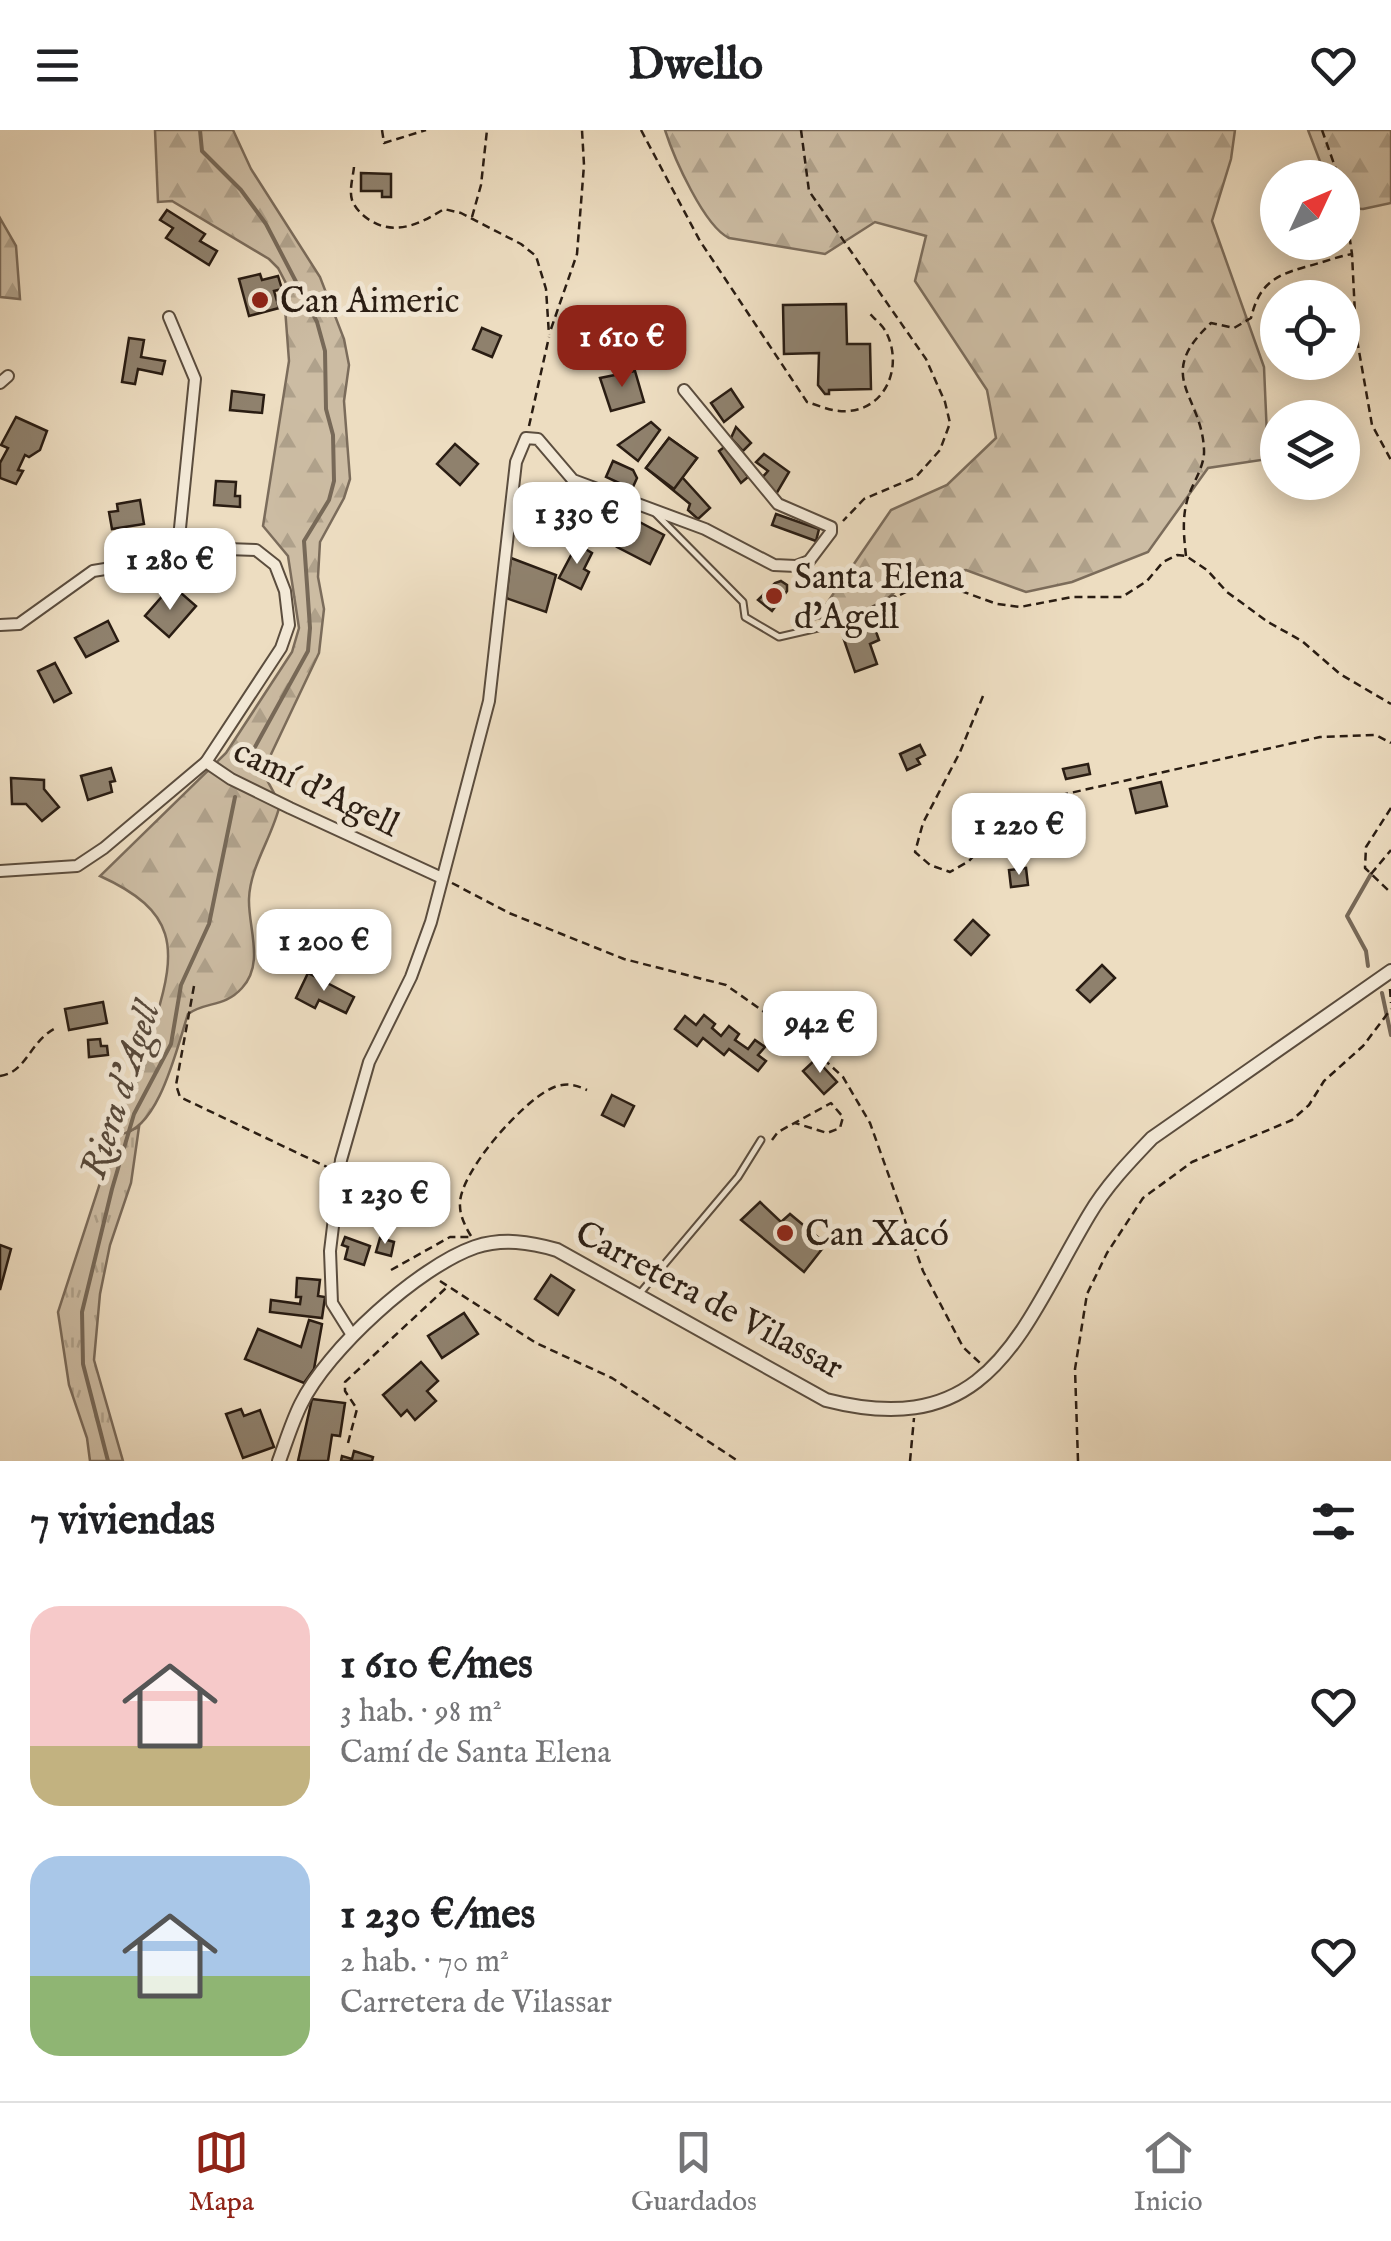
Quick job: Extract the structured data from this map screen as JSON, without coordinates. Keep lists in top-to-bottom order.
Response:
{
  "streets": {
    "street": ["camí d'Agell", "Carretera de Vilassar"]
  },
  "water": ["Riera d'Agell"],
  "places": ["Can Aimeric", "Santa Elena d'Agell", "Can Xacó"],
  "north": "top right",
  "page": {
    "header": "Dwello",
    "price": [
      "1 610 €",
      "1 330 €",
      "1 280 €",
      "1 220 €",
      "1 200 €",
      "942 €",
      "1 230 €"
    ],
    "heading": "7 viviendas",
    "list": [
      {
        "name": "1 610 €/mes",
        "note": "3 hab. · 98 m² · Camí de Santa Elena"
      },
      {
        "name": "1 230 €/mes",
        "note": "2 hab. · 70 m² · Carretera de Vilassar"
      }
    ],
    "tabs": ["Mapa", "Guardados", "Inicio"]
  }
}
